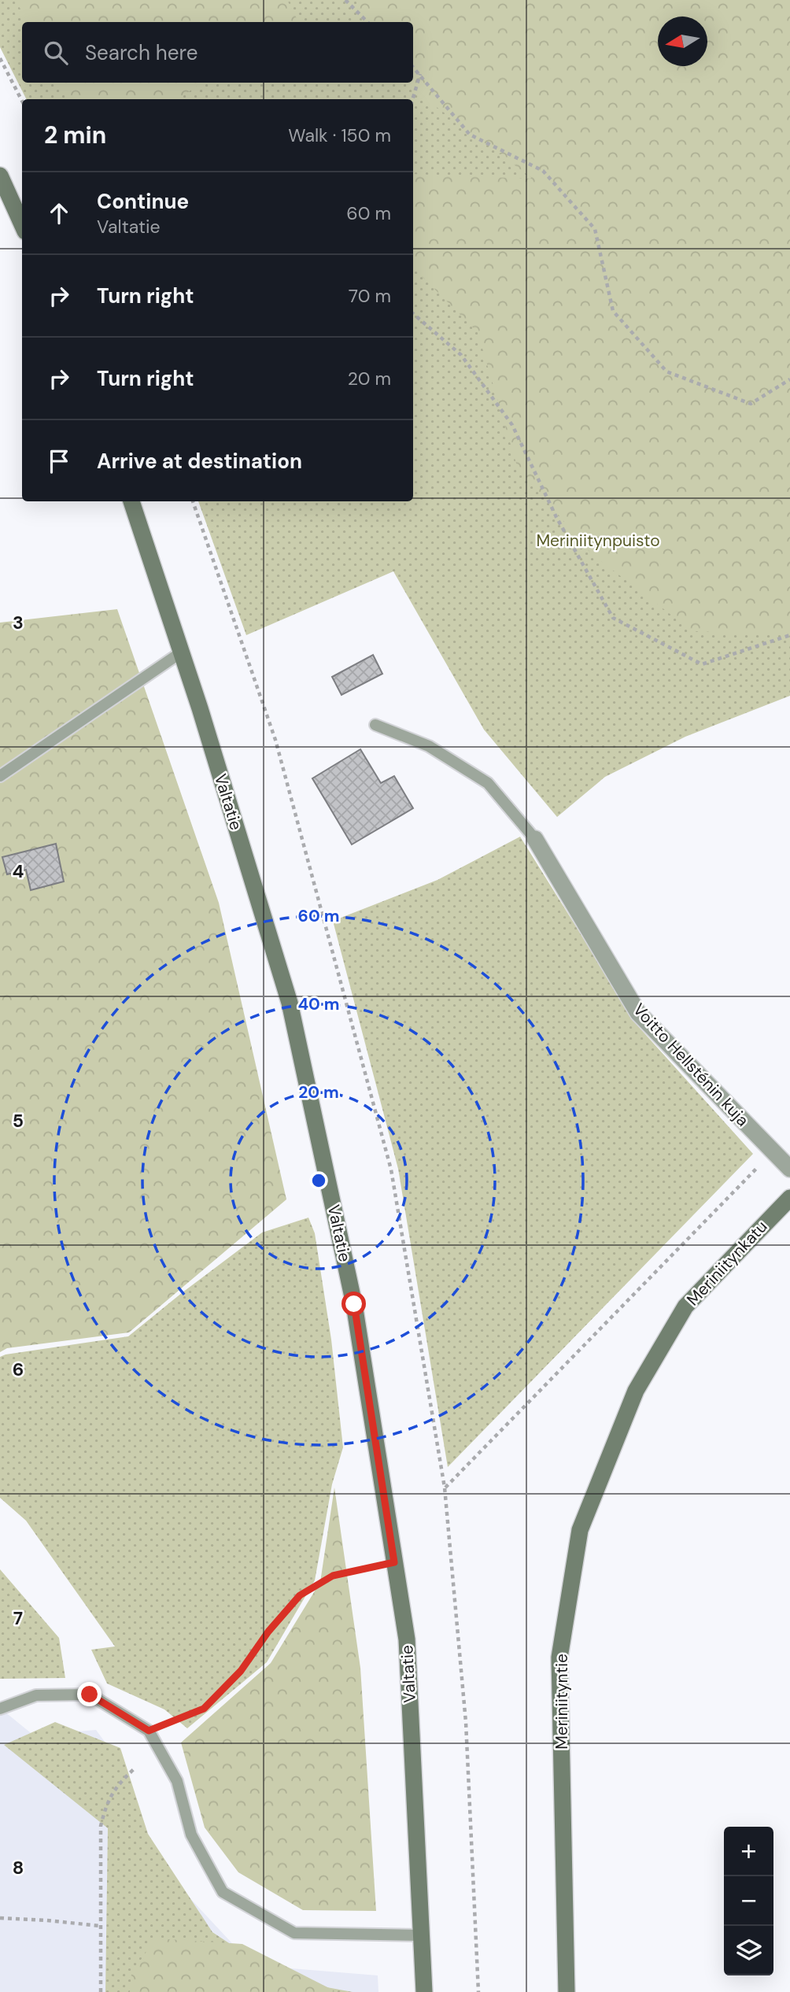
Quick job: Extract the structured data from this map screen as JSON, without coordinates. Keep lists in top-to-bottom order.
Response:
{
  "streets": {
    "main road": ["Valtatie", "Meriniitynkatu", "Meriniityntie"],
    "street": ["Voitto Hellsténin kuja"]
  },
  "crossings": [
    ["Meriniitynkatu", "Meriniityntie"]
  ],
  "parks": ["Meriniitynpuisto"],
  "north": "left",
  "page": {
    "search": "Search here",
    "heading": ["2 min", "Walk · 150 m"],
    "list": [
      ["Continue", "Valtatie", "60 m"],
      ["Turn right", "70 m"],
      ["Turn right", "20 m"],
      "Arrive at destination"
    ],
    "map_buttons": ["+", "−"]
  },
  "grid": {
    "rows": [
      "3",
      "4",
      "5",
      "6",
      "7",
      "8"
    ]
  },
  "rings": ["60 m", "40 m", "20 m"]
}
